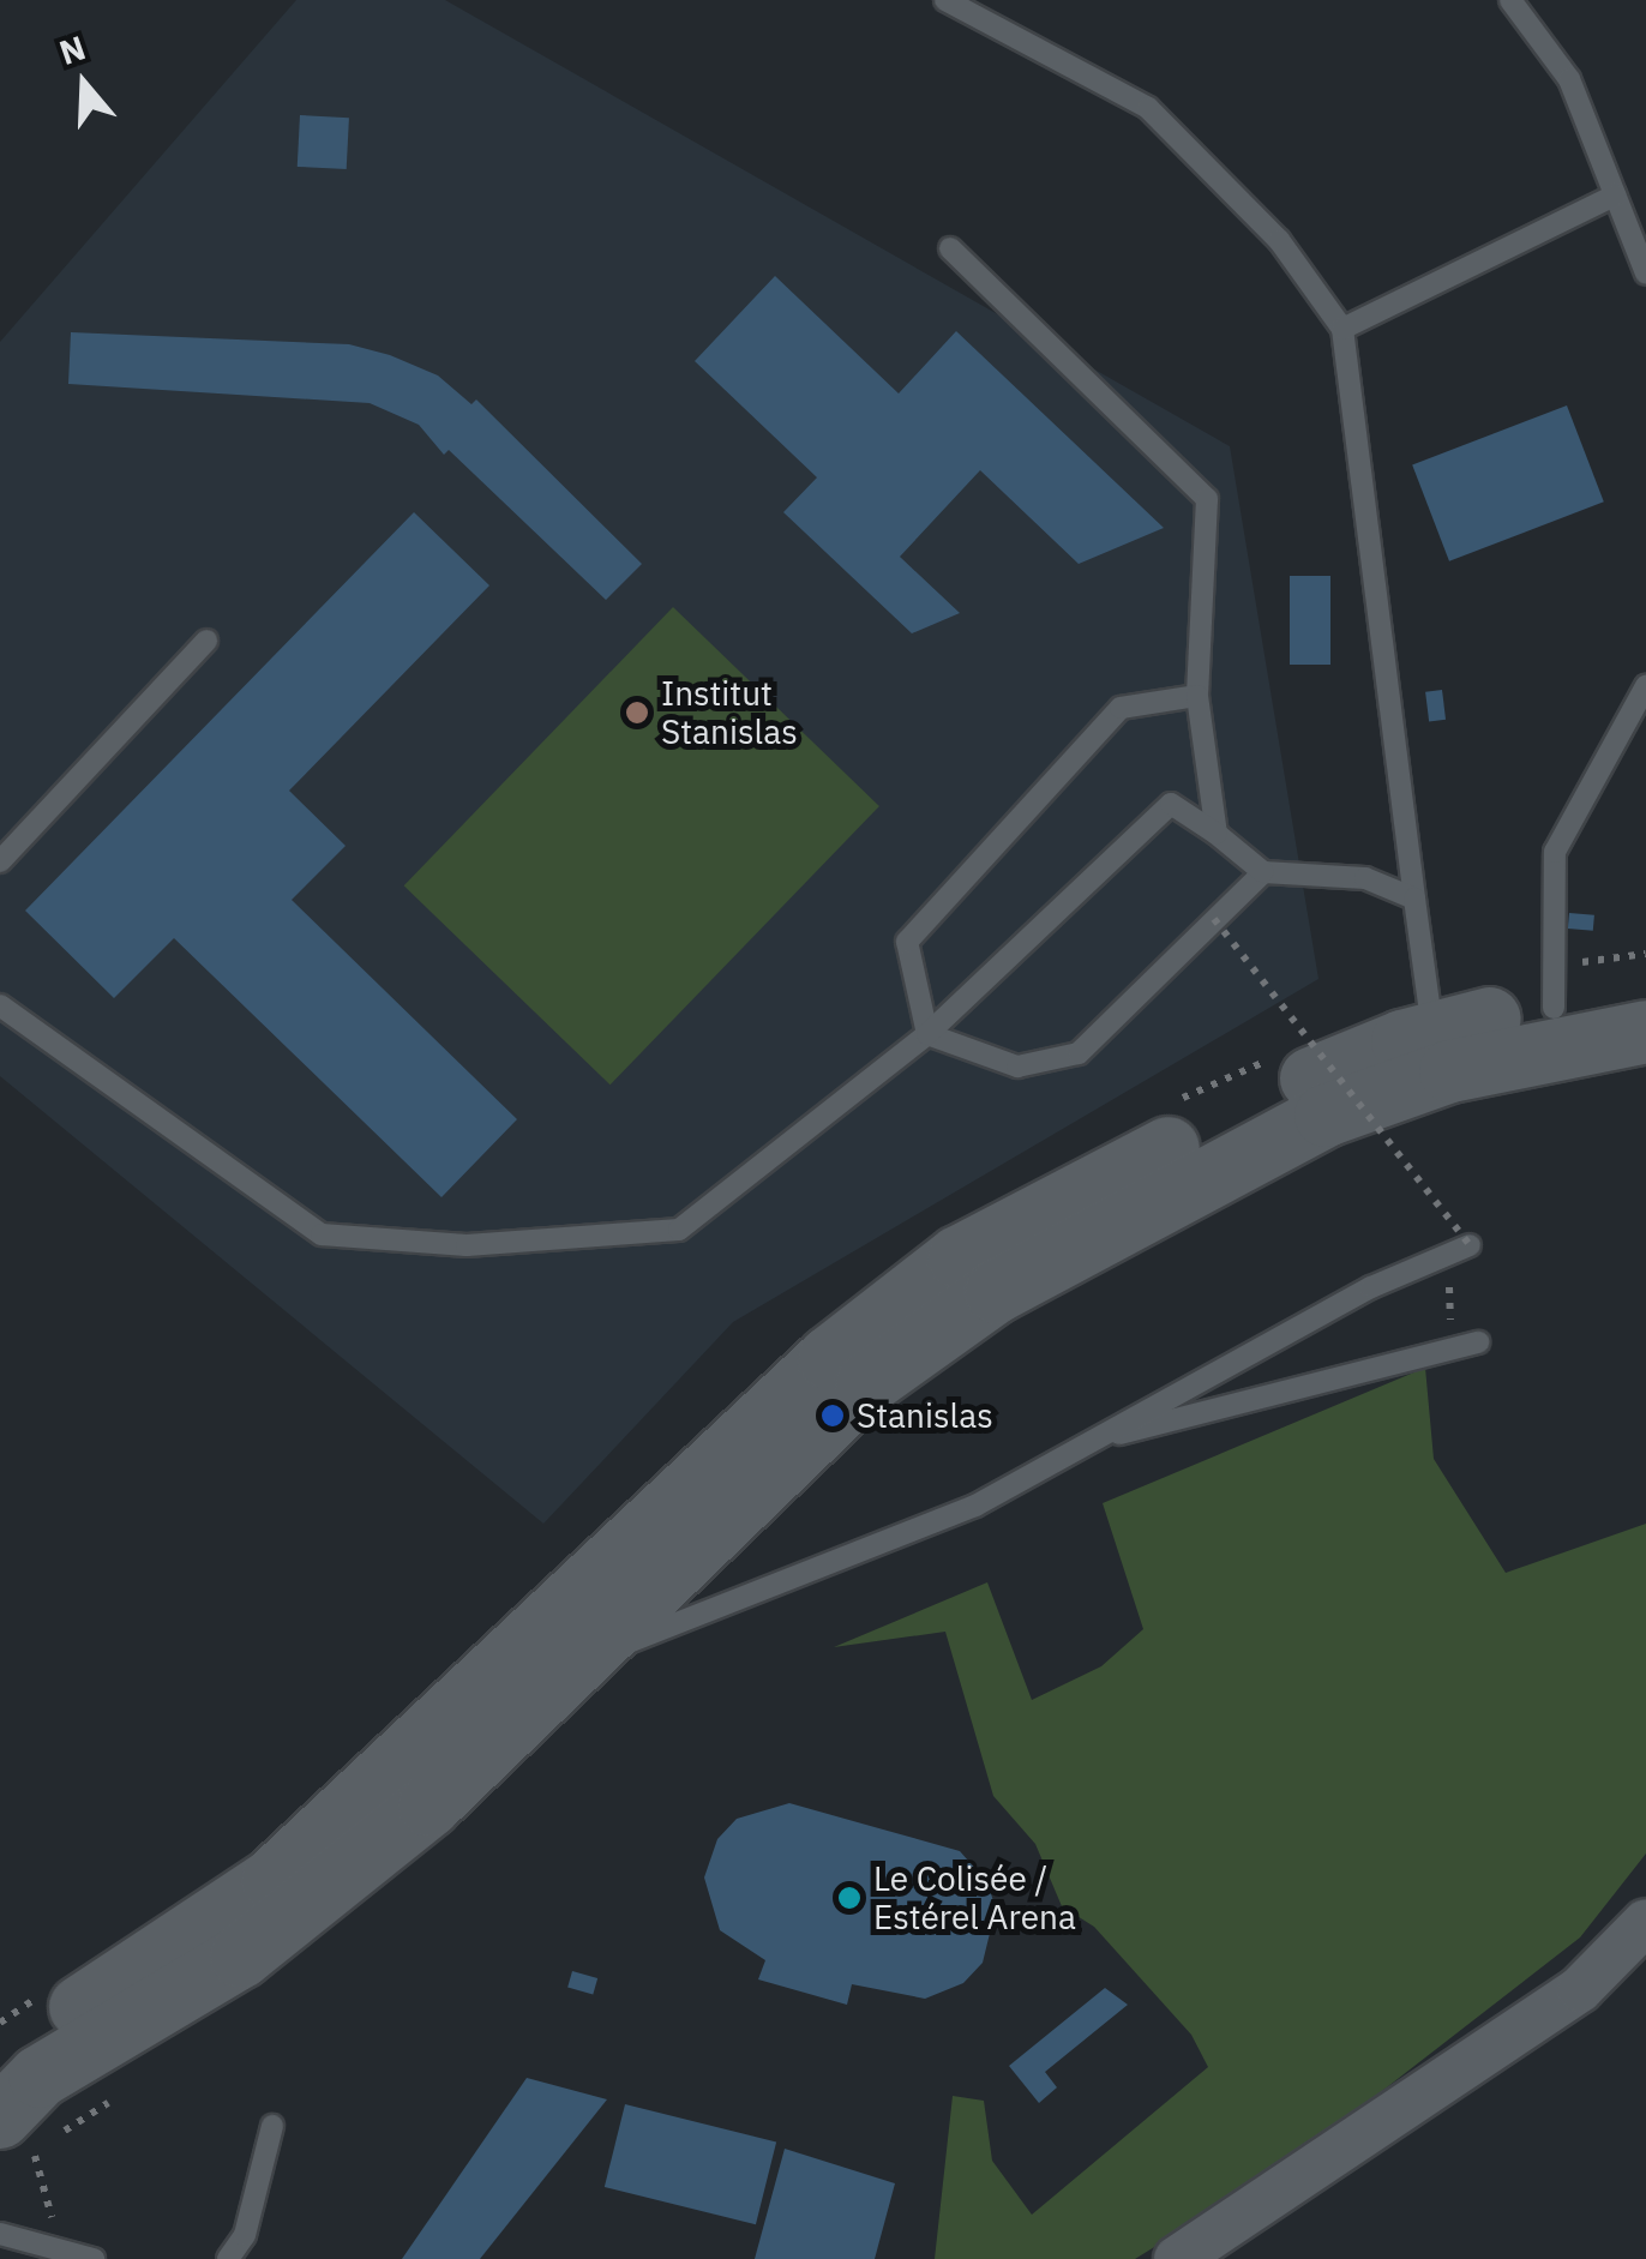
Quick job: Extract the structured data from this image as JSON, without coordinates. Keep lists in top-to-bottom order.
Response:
{
  "places": ["Institut Stanislas", "Stanislas", "Le Colisée / Estérel Arena"],
  "north": "top"
}
